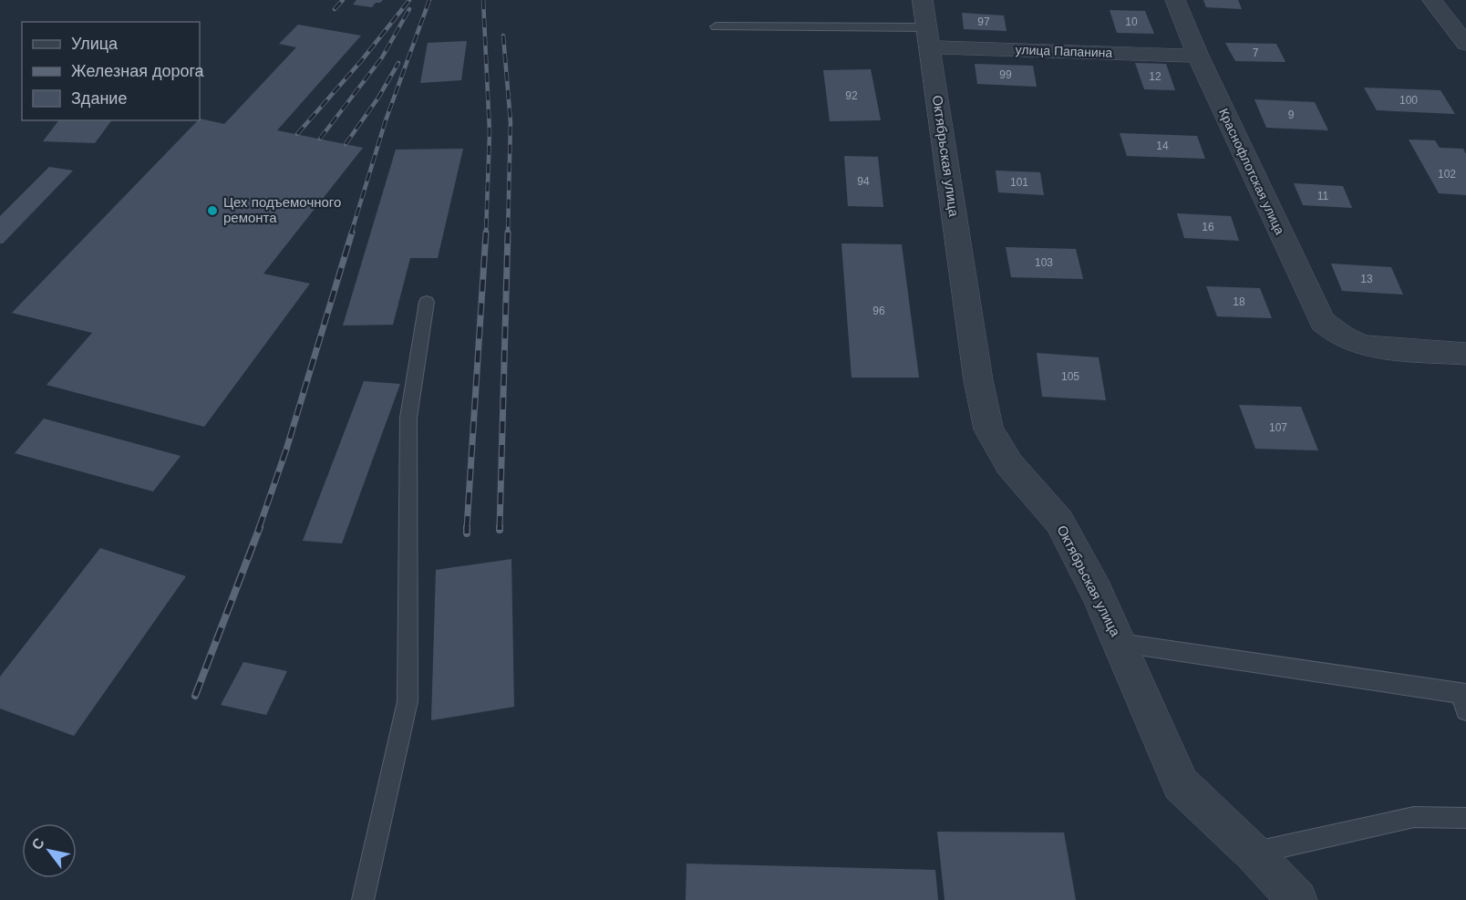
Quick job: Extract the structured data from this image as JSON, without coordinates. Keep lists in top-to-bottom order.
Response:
{
  "streets": {
    "street": ["улица Папанина", "Октябрьская улица", "Краснофлотская улица"]
  },
  "crossings": [
    ["улица Папанина", "Октябрьская улица"],
    ["улица Папанина", "Краснофлотская улица"]
  ],
  "places": ["Цех подъемочного ремонта"],
  "house_numbers": [
    "97",
    "10",
    "7",
    "99",
    "12",
    "92",
    "100",
    "9",
    "14",
    "102",
    "94",
    "101",
    "11",
    "16",
    "103",
    "13",
    "18",
    "96",
    "105",
    "107"
  ],
  "legend": ["Улица", "Железная дорога", "Здание"],
  "north": "top left"
}
